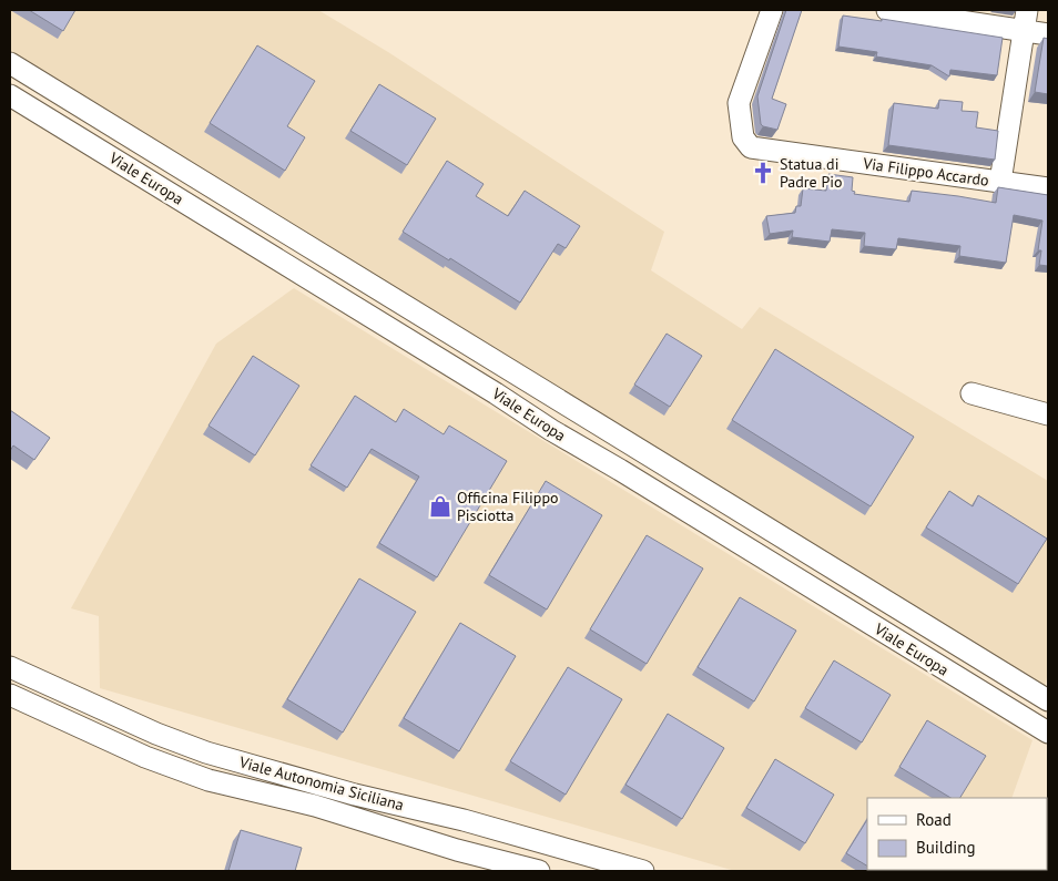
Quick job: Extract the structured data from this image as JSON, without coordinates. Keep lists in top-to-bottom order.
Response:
{
  "streets": {
    "street": ["Via Filippo Accardo", "Viale Europa", "Viale Autonomia Siciliana"]
  },
  "places": {
    "church": ["Statua di Padre Pio"],
    "shop": ["Officina Filippo Pisciotta"]
  },
  "legend": ["Road", "Building"]
}
